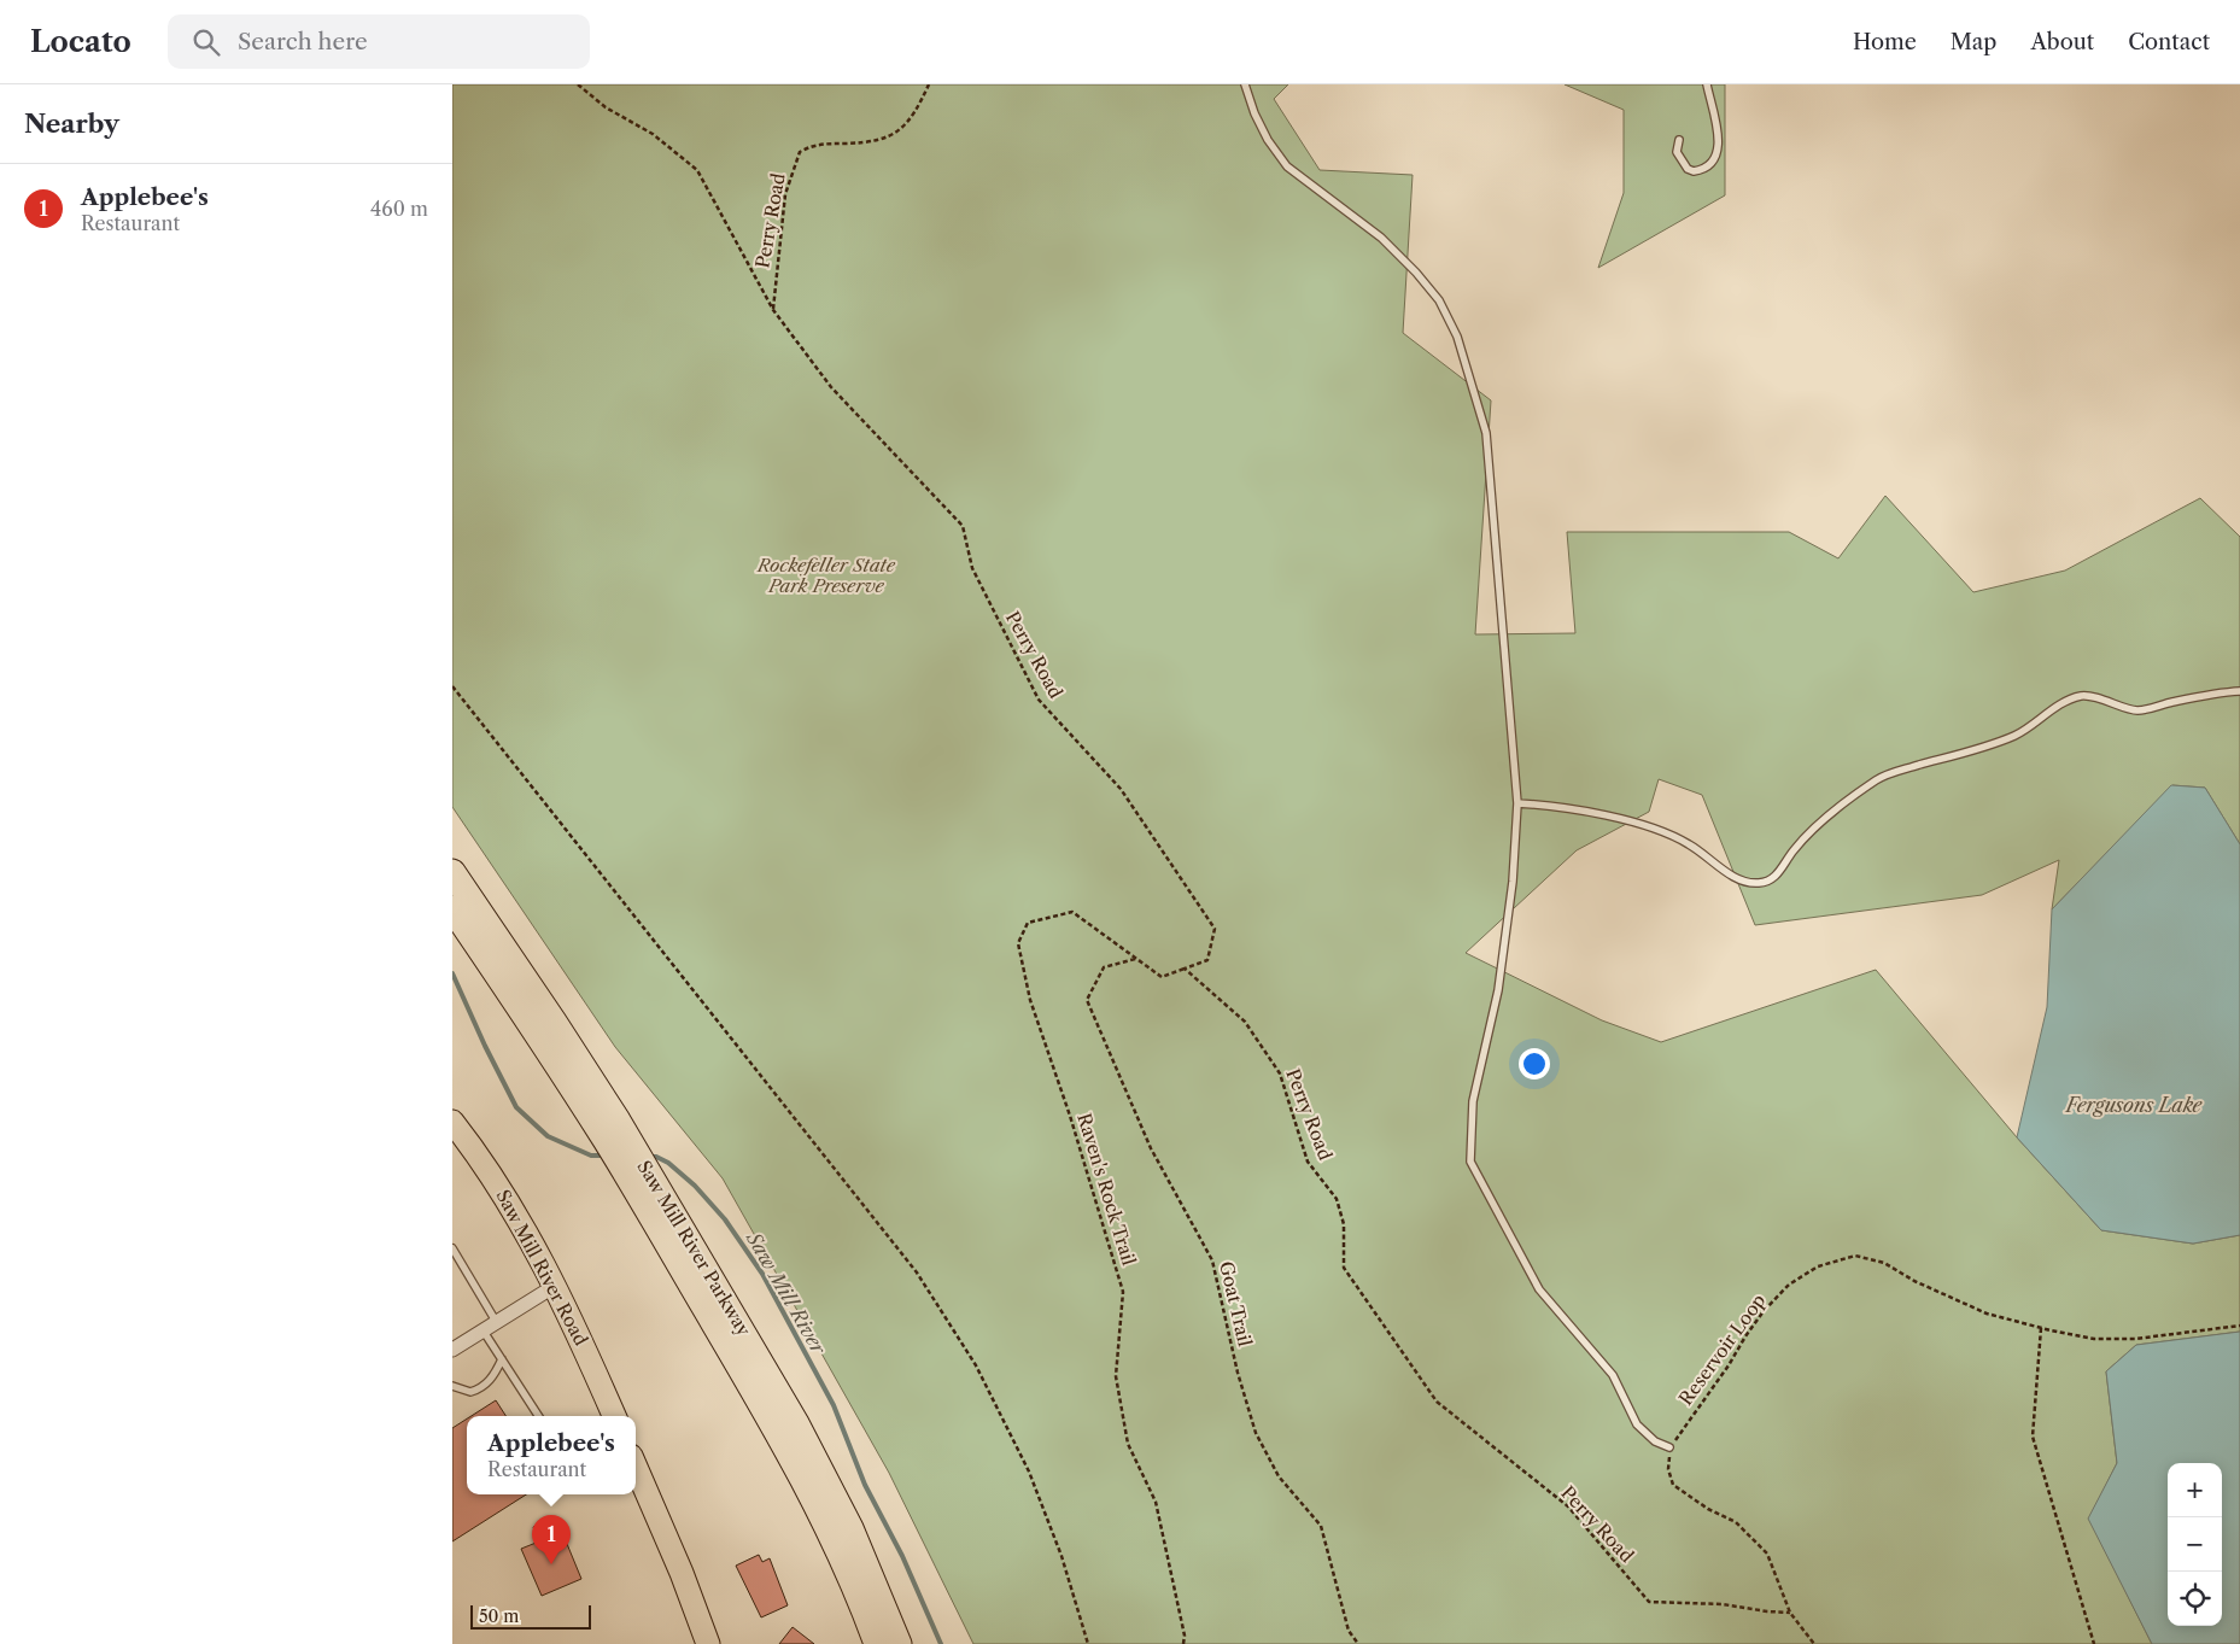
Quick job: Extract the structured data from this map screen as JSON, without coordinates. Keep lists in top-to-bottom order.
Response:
{
  "streets": {
    "highway": ["Saw Mill River Parkway"],
    "main road": ["Saw Mill River Road"],
    "path": [
      "Perry Road",
      "Raven's Rock Trail",
      "Goat Trail",
      "Reservoir Loop"
    ]
  },
  "crossings": [
    ["Perry Road", "Raven's Rock Trail"],
    ["Raven's Rock Trail", "Goat Trail"]
  ],
  "water": ["Fergusons Lake", "Saw Mill River"],
  "parks": ["Rockefeller State Park Preserve"],
  "scale_bar": "50 m",
  "page": {
    "header": "Locato",
    "search": "Search here",
    "nav": [
      "Home",
      "Map",
      "About",
      "Contact"
    ],
    "heading": "Nearby",
    "list": [
      {
        "mark": "1",
        "name": "Applebee's",
        "note": "Restaurant",
        "value": "460 m"
      }
    ],
    "popup": ["Applebee's", "Restaurant"],
    "map_buttons": ["+", "−"],
    "pins": "1",
    "scale": "50 m"
  }
}
